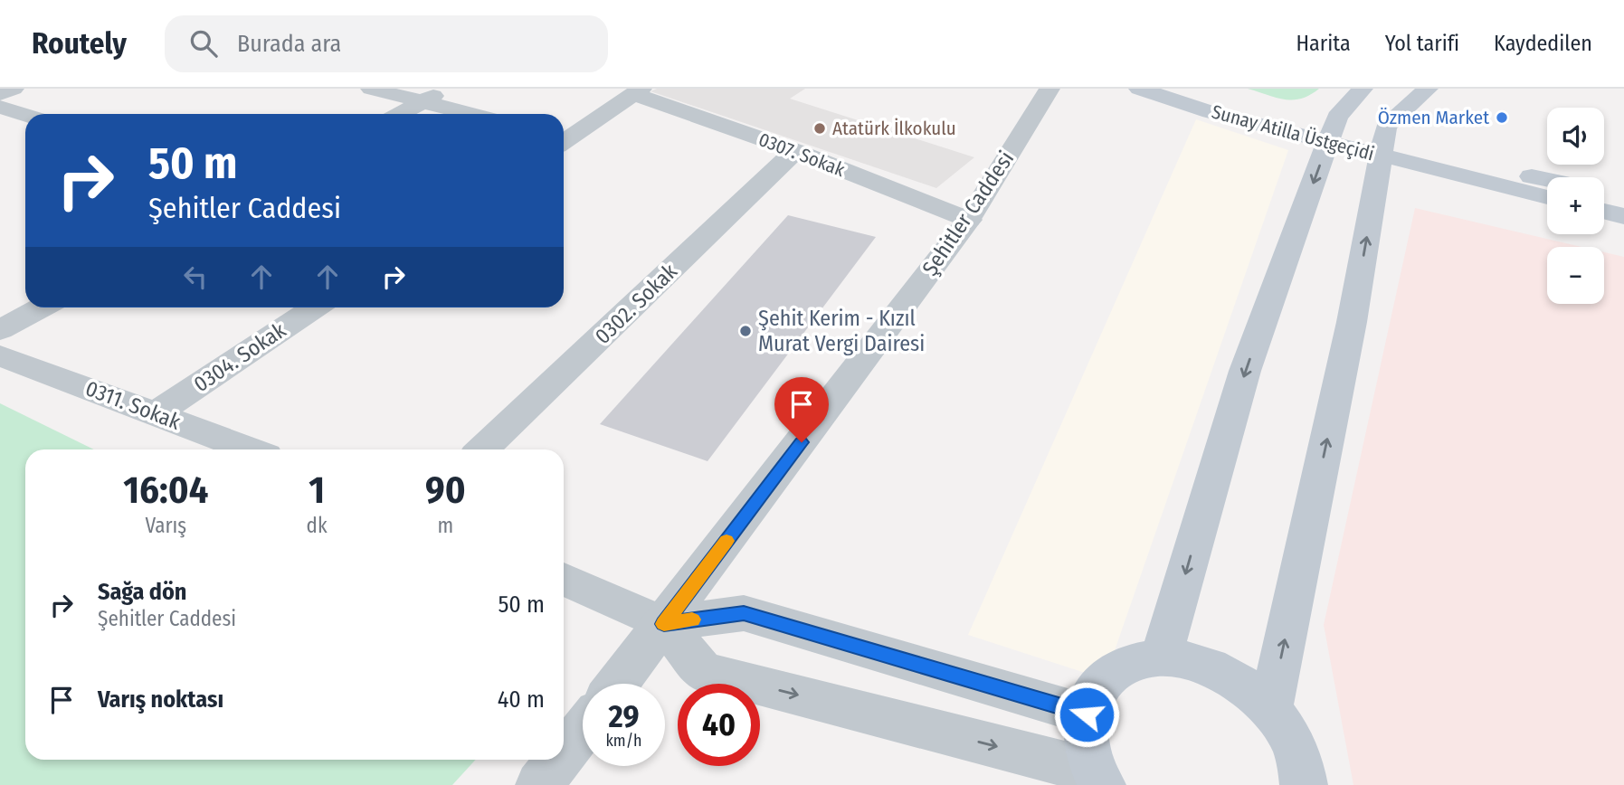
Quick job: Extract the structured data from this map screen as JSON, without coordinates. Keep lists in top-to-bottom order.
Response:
{
  "streets": {
    "main road": ["Sunay Atilla Üstgeçidi"],
    "street": [
      "0307. Sokak",
      "Şehitler Caddesi",
      "0302. Sokak",
      "0304. Sokak",
      "0311. Sokak"
    ]
  },
  "crossings": [
    ["0307. Sokak", "Şehitler Caddesi"],
    ["0307. Sokak", "0302. Sokak"],
    ["0304. Sokak", "0311. Sokak"]
  ],
  "places": ["Özmen Market", "Atatürk İlkokulu", "Şehit Kerim - Kızıl Murat Vergi Dairesi"],
  "page": {
    "header": "Routely",
    "search": "Burada ara",
    "nav": ["Harita", "Yol tarifi", "Kaydedilen"],
    "map_buttons": ["+", "−"],
    "turn": ["50 m", "Şehitler Caddesi"],
    "eta": [
      "16:04",
      "Varış",
      "1",
      "dk",
      "90",
      "m"
    ],
    "list": [
      {
        "name": "Sağa dön",
        "note": "Şehitler Caddesi",
        "value": "50 m"
      },
      {
        "name": "Varış noktası",
        "value": "40 m"
      }
    ],
    "speed": "29 km/h",
    "limit": "40"
  }
}
